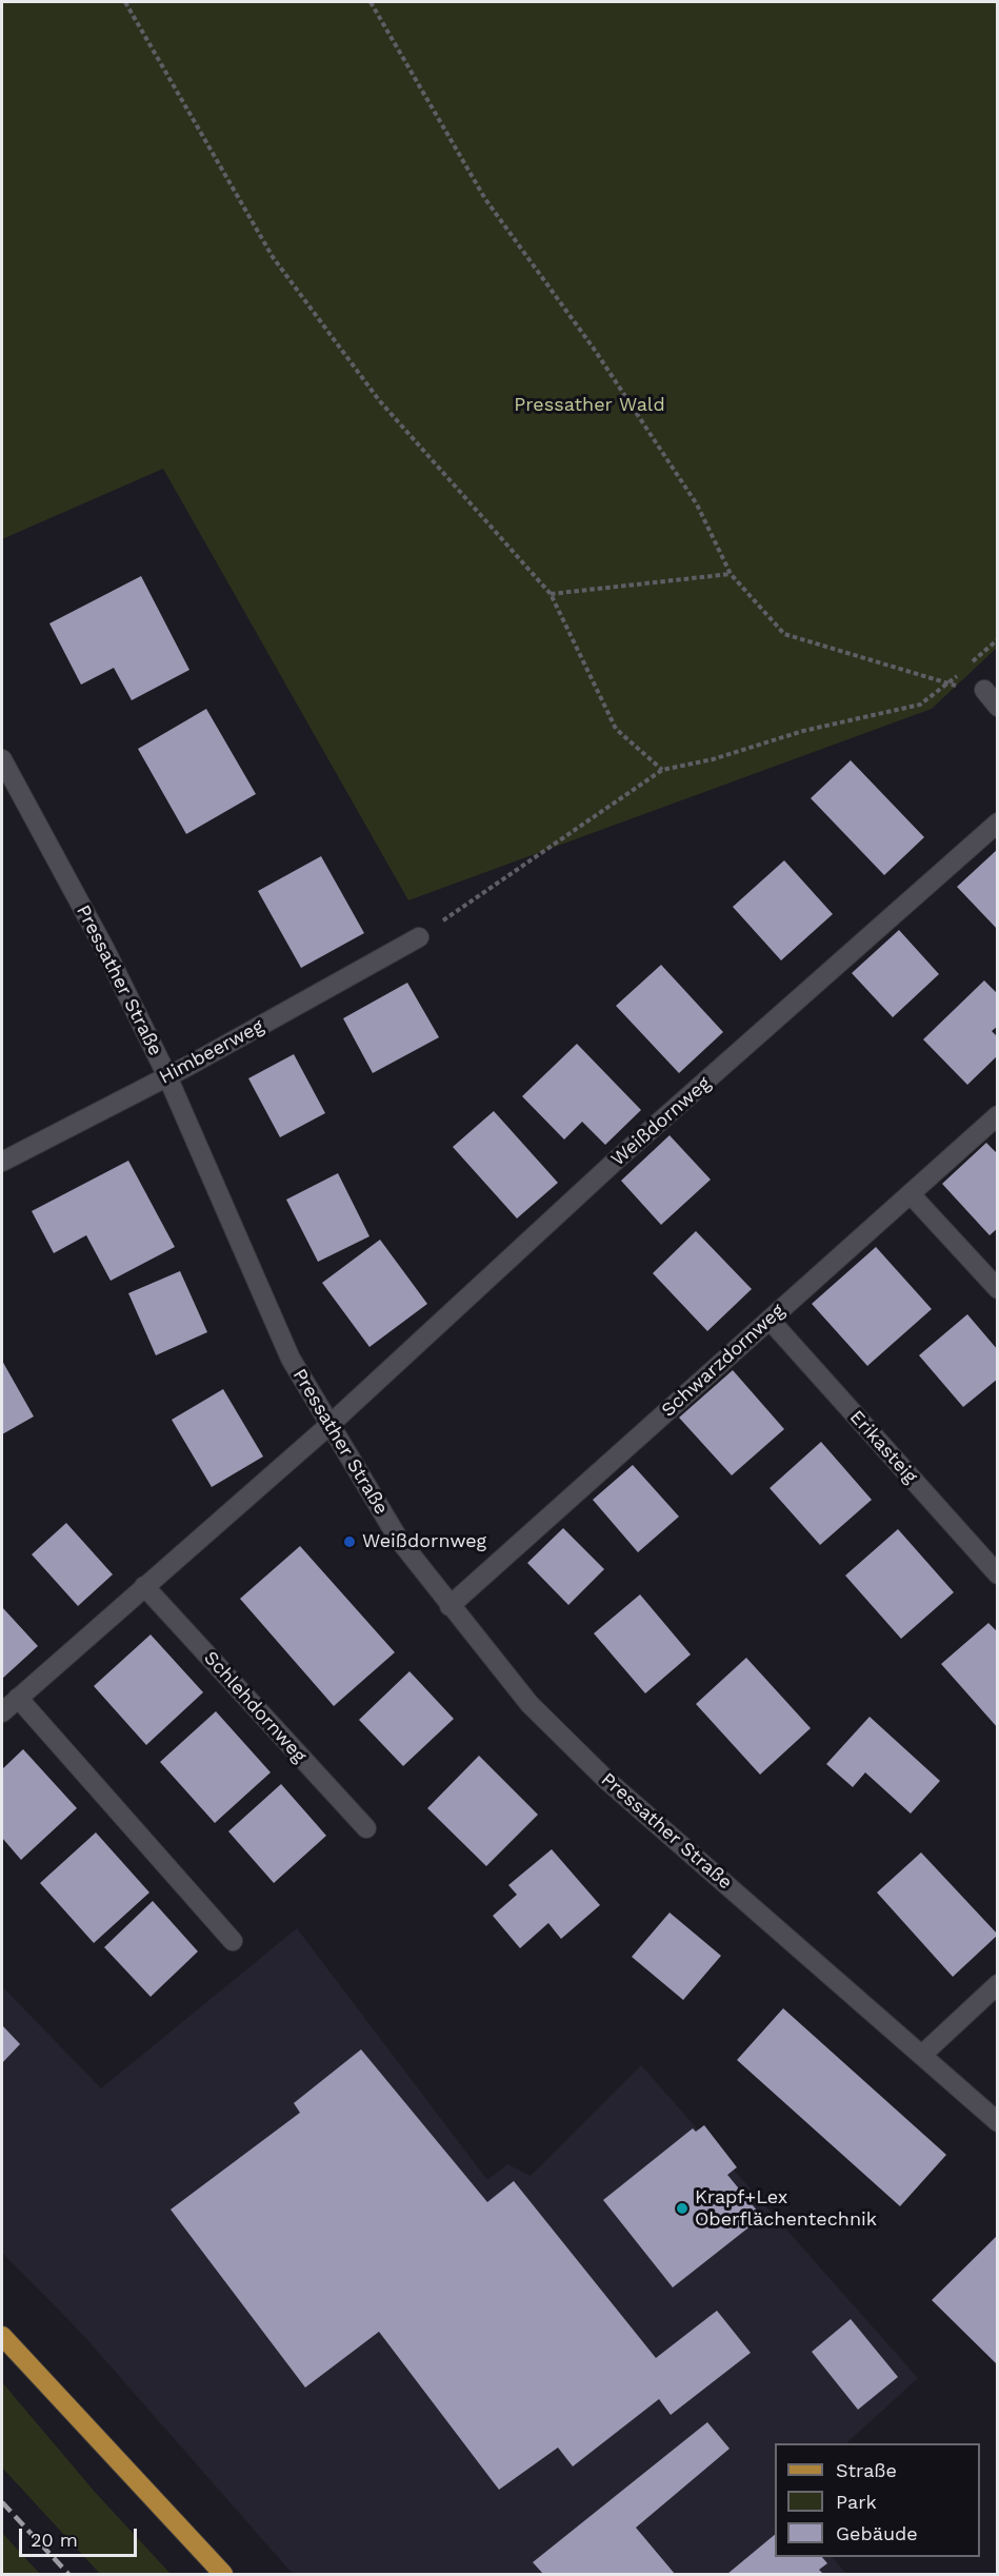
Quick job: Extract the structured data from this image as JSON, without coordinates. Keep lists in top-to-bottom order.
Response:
{
  "streets": {
    "street": [
      "Pressather Straße",
      "Himbeerweg",
      "Weißdornweg",
      "Schwarzdornweg",
      "Erikasteig",
      "Schlehdornweg"
    ]
  },
  "crossings": [
    ["Pressather Straße", "Himbeerweg"],
    ["Pressather Straße", "Weißdornweg"],
    ["Pressather Straße", "Schwarzdornweg"],
    ["Schwarzdornweg", "Erikasteig"]
  ],
  "parks": ["Pressather Wald"],
  "places": ["Weißdornweg", "Krapf+Lex Oberflächentechnik"],
  "legend": ["Straße", "Park", "Gebäude"],
  "scale_bar": "20 m"
}
